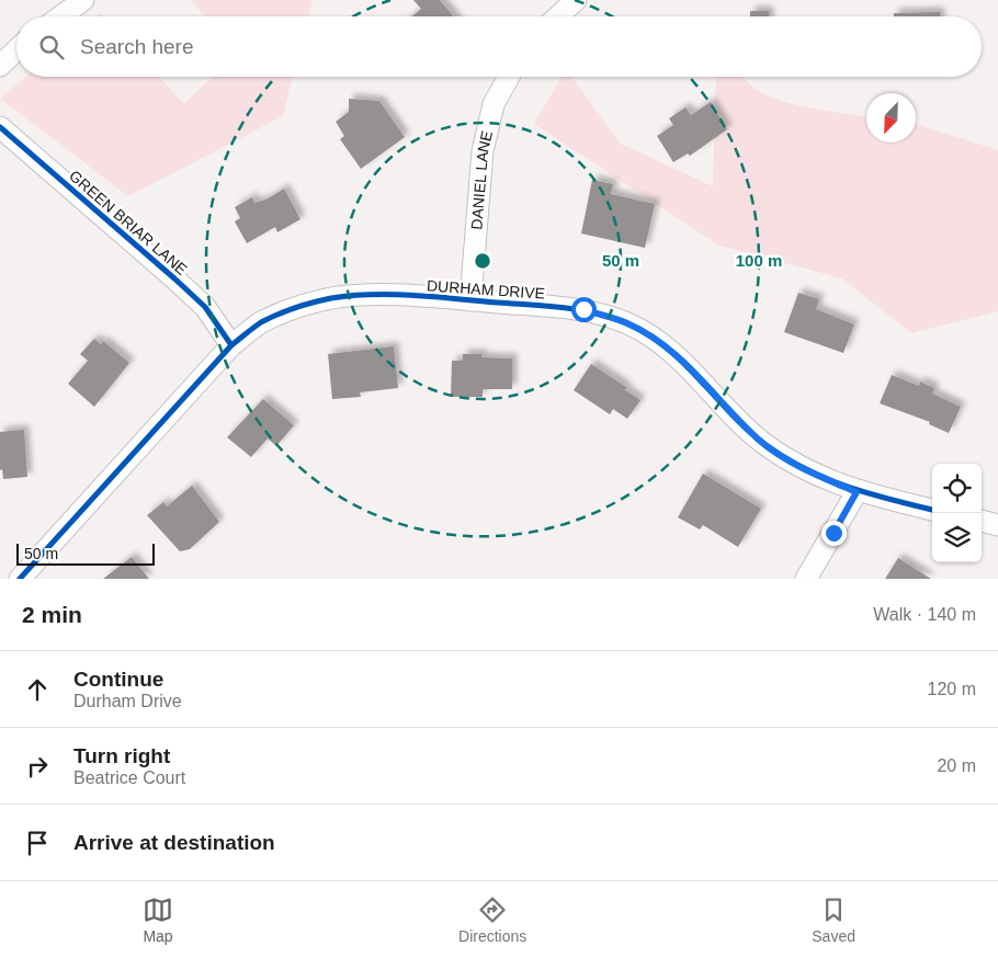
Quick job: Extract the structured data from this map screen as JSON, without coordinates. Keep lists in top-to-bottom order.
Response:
{
  "streets": {
    "street": ["DANIEL LANE", "GREEN BRIAR LANE", "DURHAM DRIVE"]
  },
  "crossings": [
    ["DANIEL LANE", "DURHAM DRIVE"],
    ["GREEN BRIAR LANE", "DURHAM DRIVE"]
  ],
  "scale_bar": "50 m",
  "north": "bottom left",
  "page": {
    "search": "Search here",
    "scale": "50 m",
    "heading": ["2 min", "Walk · 140 m"],
    "list": [
      ["Continue", "Durham Drive", "120 m"],
      ["Turn right", "Beatrice Court", "20 m"],
      "Arrive at destination"
    ],
    "nav": ["Map", "Directions", "Saved"]
  },
  "rings": ["50 m", "100 m"]
}
